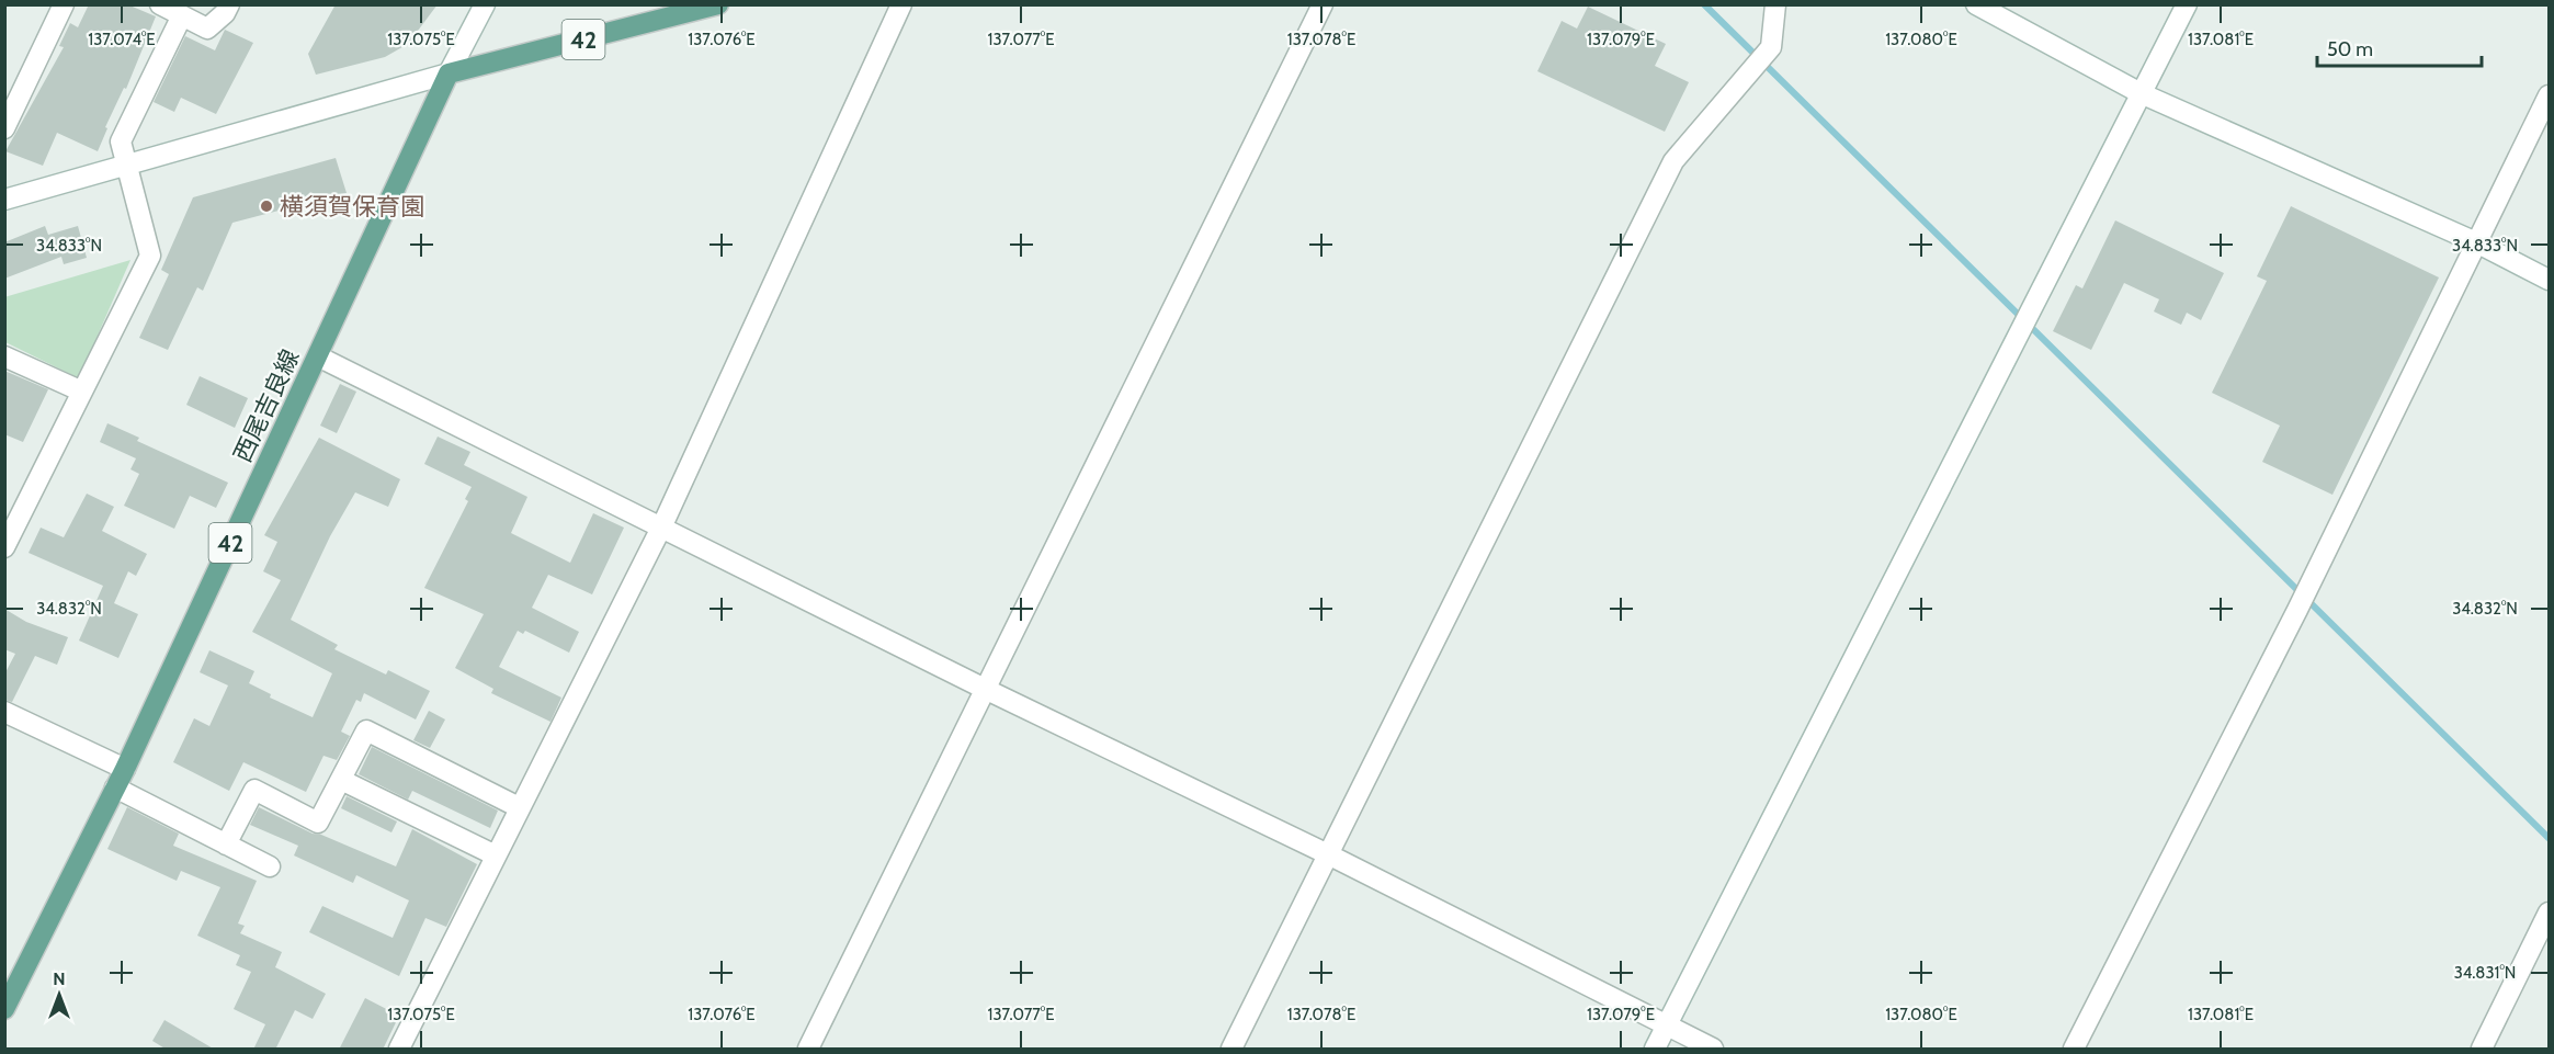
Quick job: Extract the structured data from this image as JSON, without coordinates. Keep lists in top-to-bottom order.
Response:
{
  "streets": {
    "main road": ["42", "西尾吉良線"]
  },
  "crossings": [
    ["42", "西尾吉良線"]
  ],
  "places": ["横須賀保育園"],
  "scale_bar": "50 m",
  "north": "top",
  "coordinates": [
    "137.074°E",
    "137.075°E",
    "137.076°E",
    "137.077°E",
    "137.078°E",
    "137.079°E",
    "137.080°E",
    "137.081°E",
    "34.833°N",
    "34.832°N",
    "34.831°N"
  ]
}
